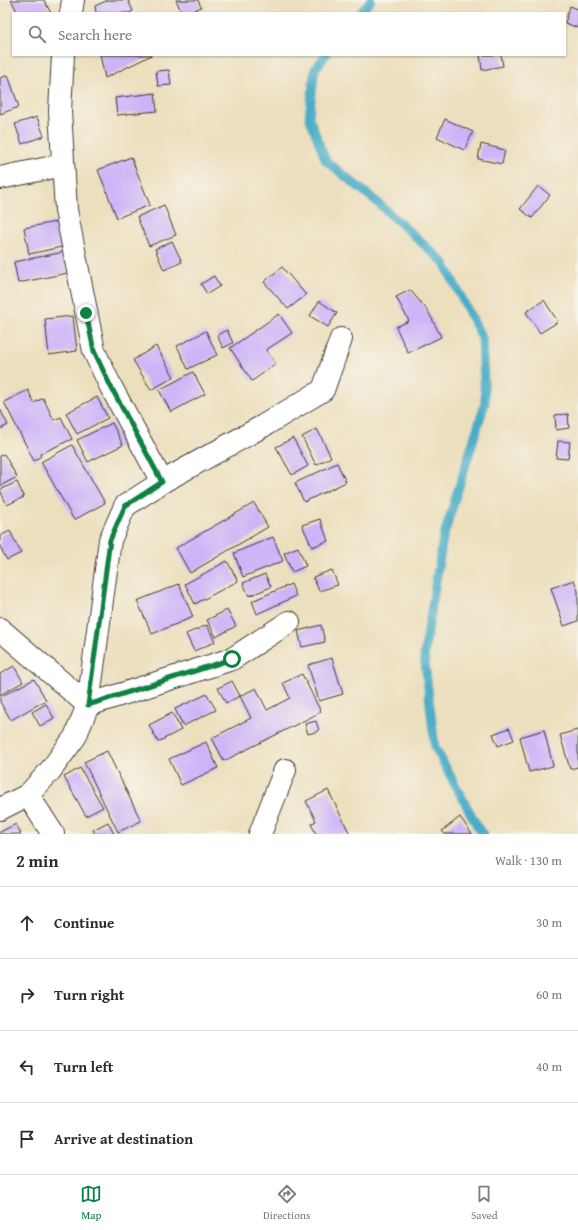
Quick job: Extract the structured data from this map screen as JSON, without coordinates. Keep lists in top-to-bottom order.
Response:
{
  "page": {
    "search": "Search here",
    "heading": ["2 min", "Walk · 130 m"],
    "list": [
      ["Continue", "30 m"],
      ["Turn right", "60 m"],
      ["Turn left", "40 m"],
      "Arrive at destination"
    ],
    "nav": ["Map", "Directions", "Saved"]
  }
}
